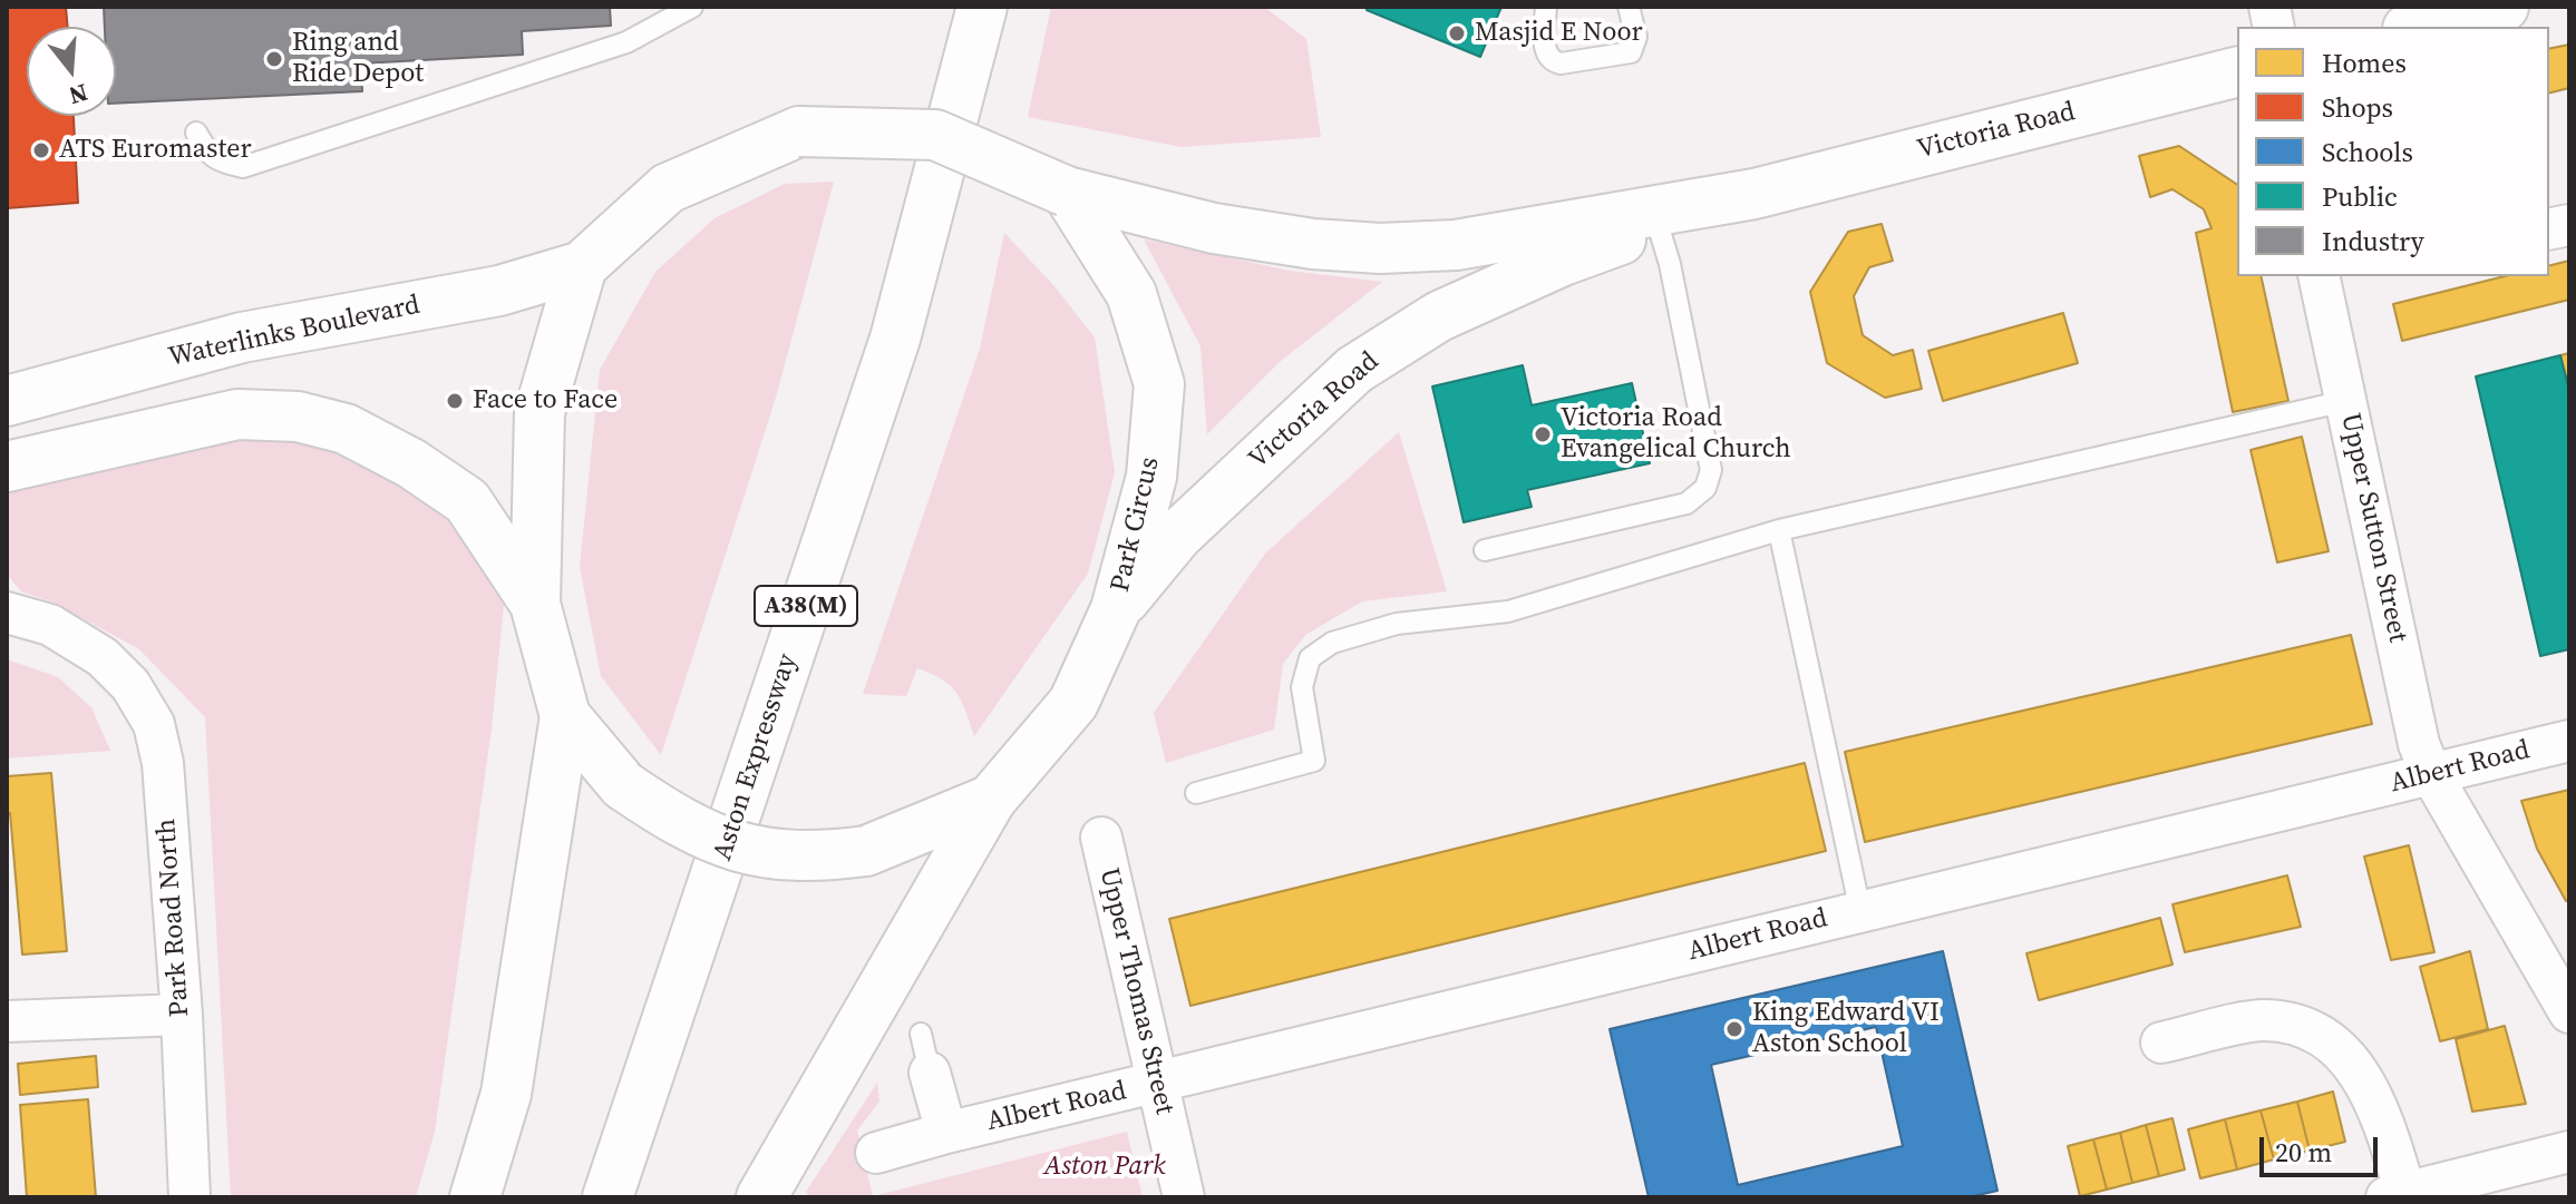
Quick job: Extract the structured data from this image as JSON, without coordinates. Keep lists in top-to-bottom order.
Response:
{
  "streets": {
    "main road": [
      "Victoria Road",
      "Waterlinks Boulevard",
      "Park Circus",
      "A38(M)",
      "Aston Expressway"
    ],
    "street": [
      "Upper Sutton Street",
      "Albert Road",
      "Park Road North",
      "Upper Thomas Street"
    ]
  },
  "crossings": [
    ["Victoria Road", "Park Circus"],
    ["Waterlinks Boulevard", "Park Circus"],
    ["Upper Sutton Street", "Albert Road"],
    ["Albert Road", "Upper Thomas Street"]
  ],
  "parks": ["Aston Park"],
  "places": [
    "Masjid E Noor",
    "Ring and Ride Depot",
    "ATS Euromaster",
    "Face to Face",
    "Victoria Road Evangelical Church",
    "King Edward VI Aston School"
  ],
  "legend": [
    "Homes",
    "Shops",
    "Schools",
    "Public",
    "Industry"
  ],
  "scale_bar": "20 m",
  "north": "bottom"
}
